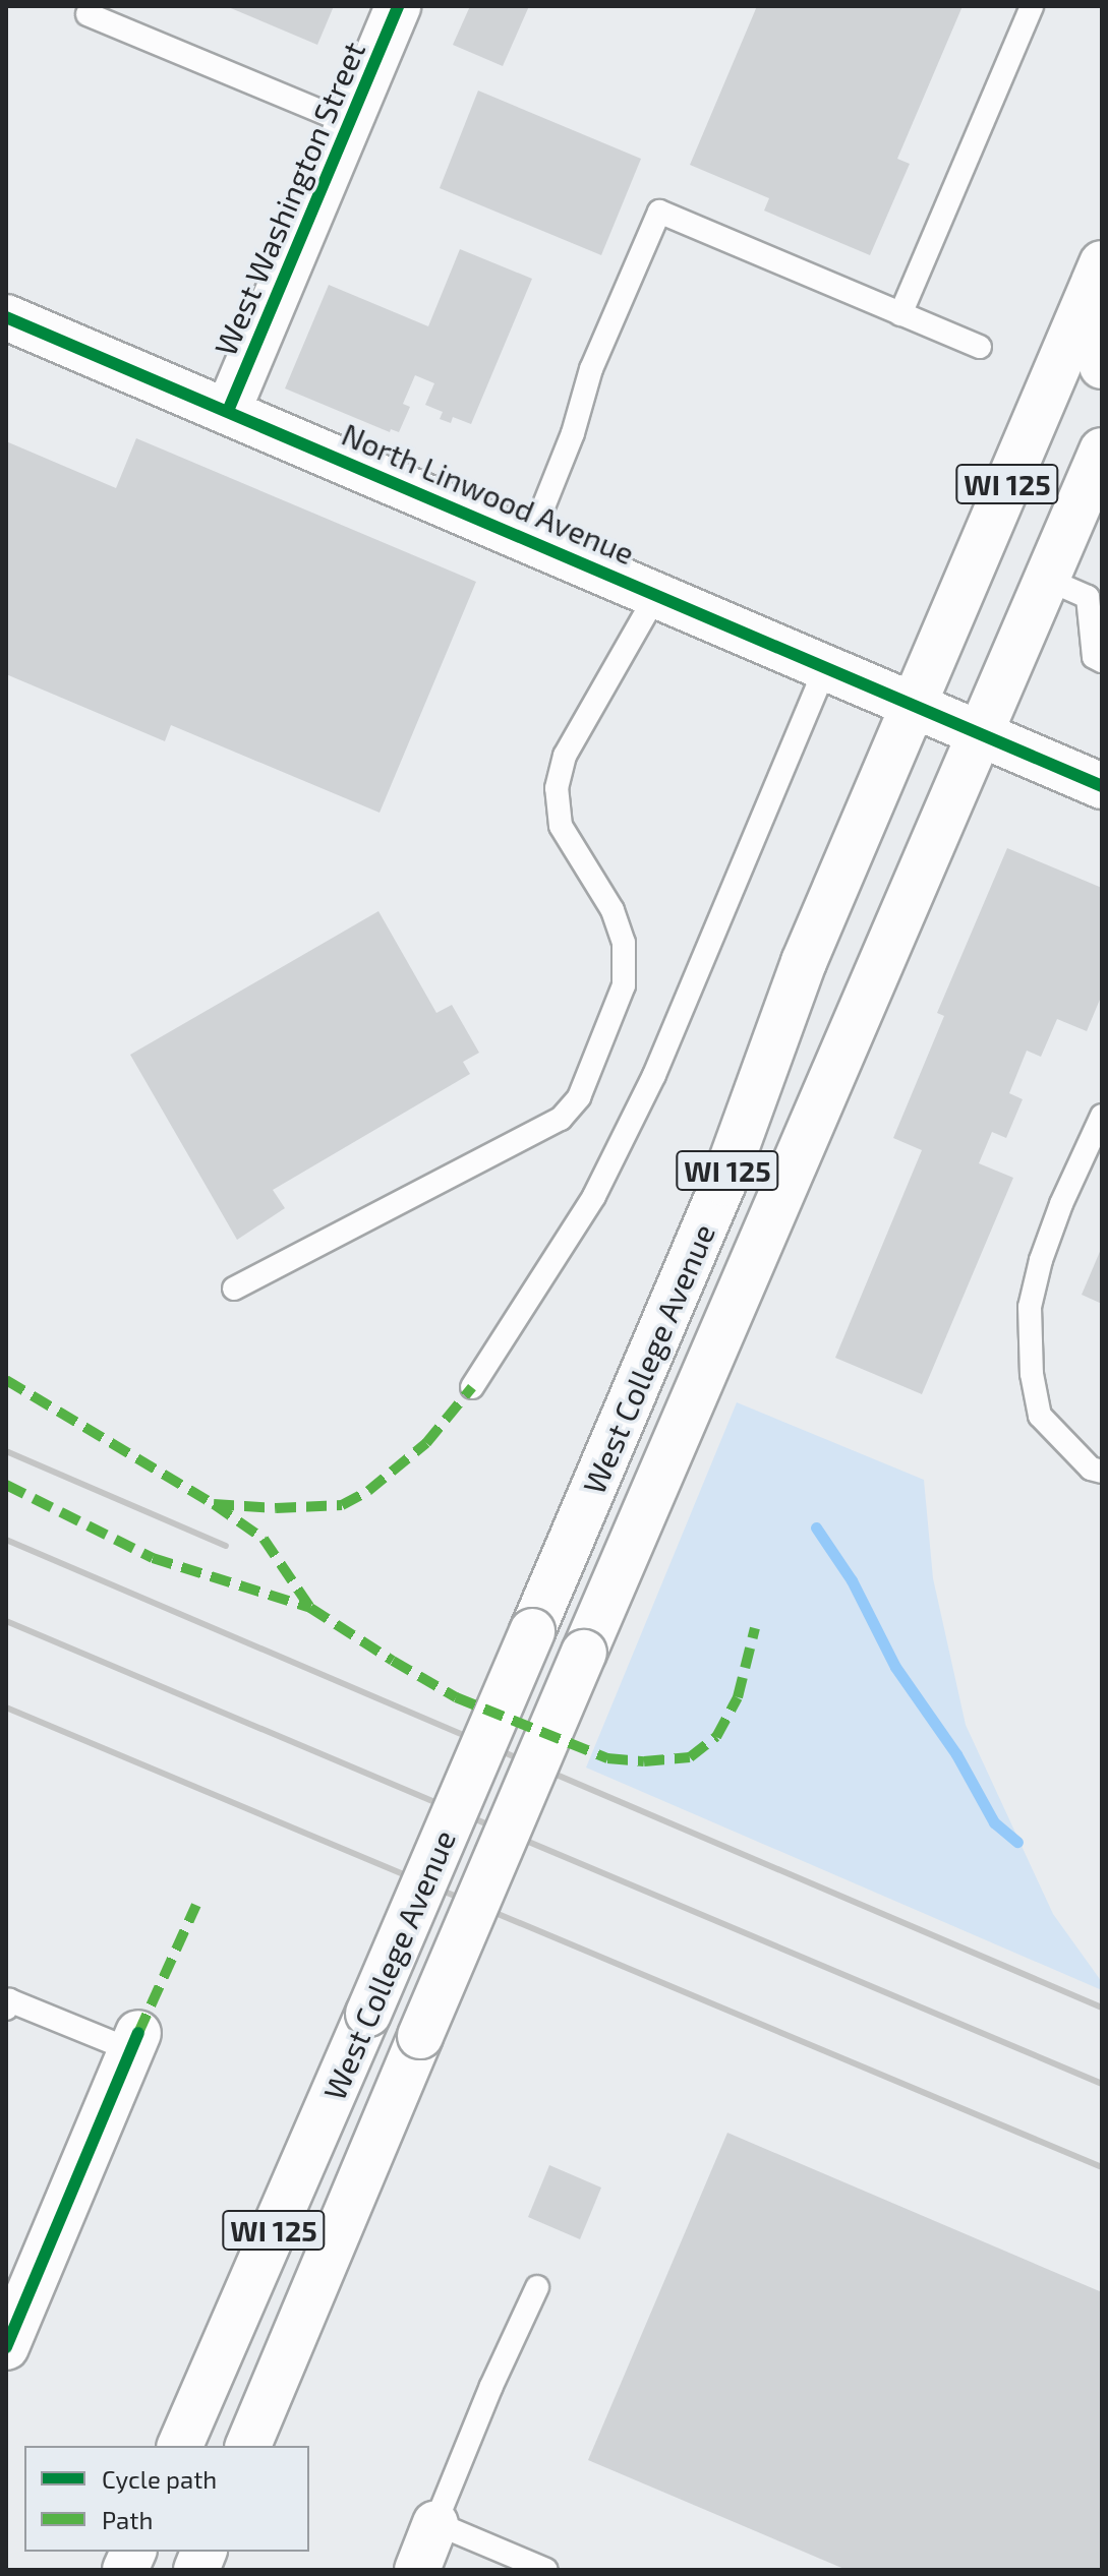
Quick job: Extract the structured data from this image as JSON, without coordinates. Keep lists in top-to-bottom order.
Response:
{
  "streets": {
    "main road": [
      "West Washington Street",
      "WI 125",
      "North Linwood Avenue",
      "West College Avenue"
    ]
  },
  "crossings": [
    ["West Washington Street", "North Linwood Avenue"],
    ["North Linwood Avenue", "West College Avenue"]
  ],
  "legend": ["Cycle path", "Path"]
}
